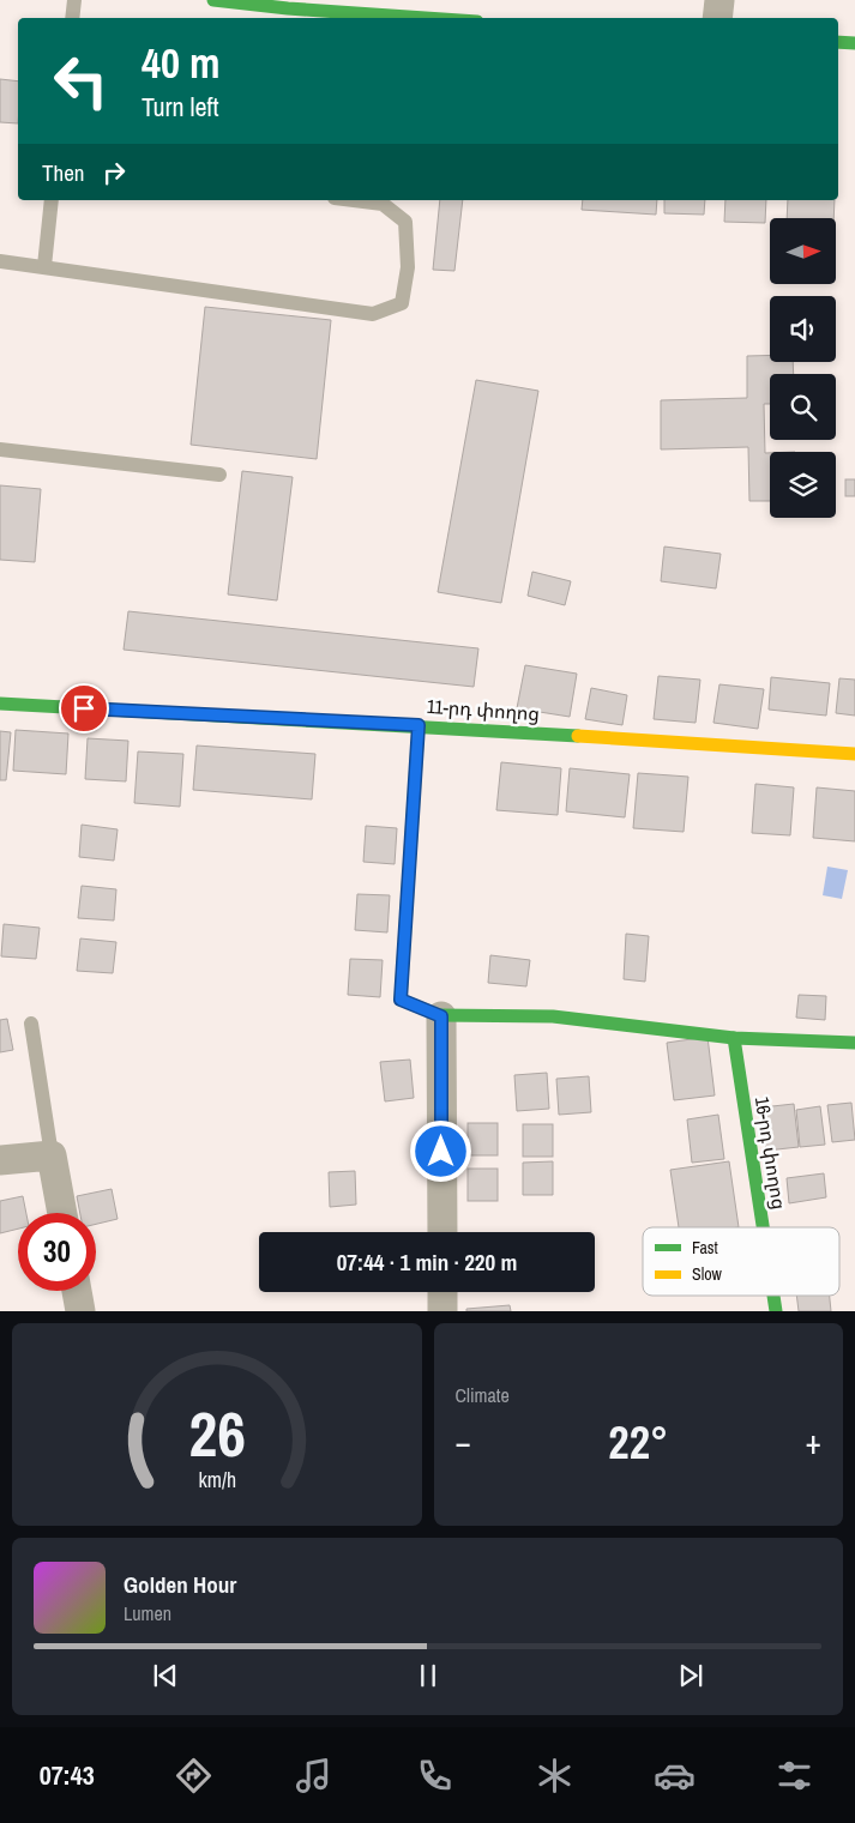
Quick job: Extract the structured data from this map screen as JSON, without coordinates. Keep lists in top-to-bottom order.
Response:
{
  "streets": {
    "street": ["11-րդ փողոց", "16-րդ փողոց"]
  },
  "legend": ["Fast", "Slow"],
  "north": "right",
  "page": {
    "turn": ["40 m", "Turn left"],
    "then": "Then",
    "limit": "30",
    "trip": "07:44 · 1 min · 220 m",
    "tile": "Climate",
    "heat": ["−", "22°", "+"],
    "song": ["Golden Hour", "Lumen"],
    "tabs": "07:43",
    "gauge": ["26", "km/h"]
  }
}
